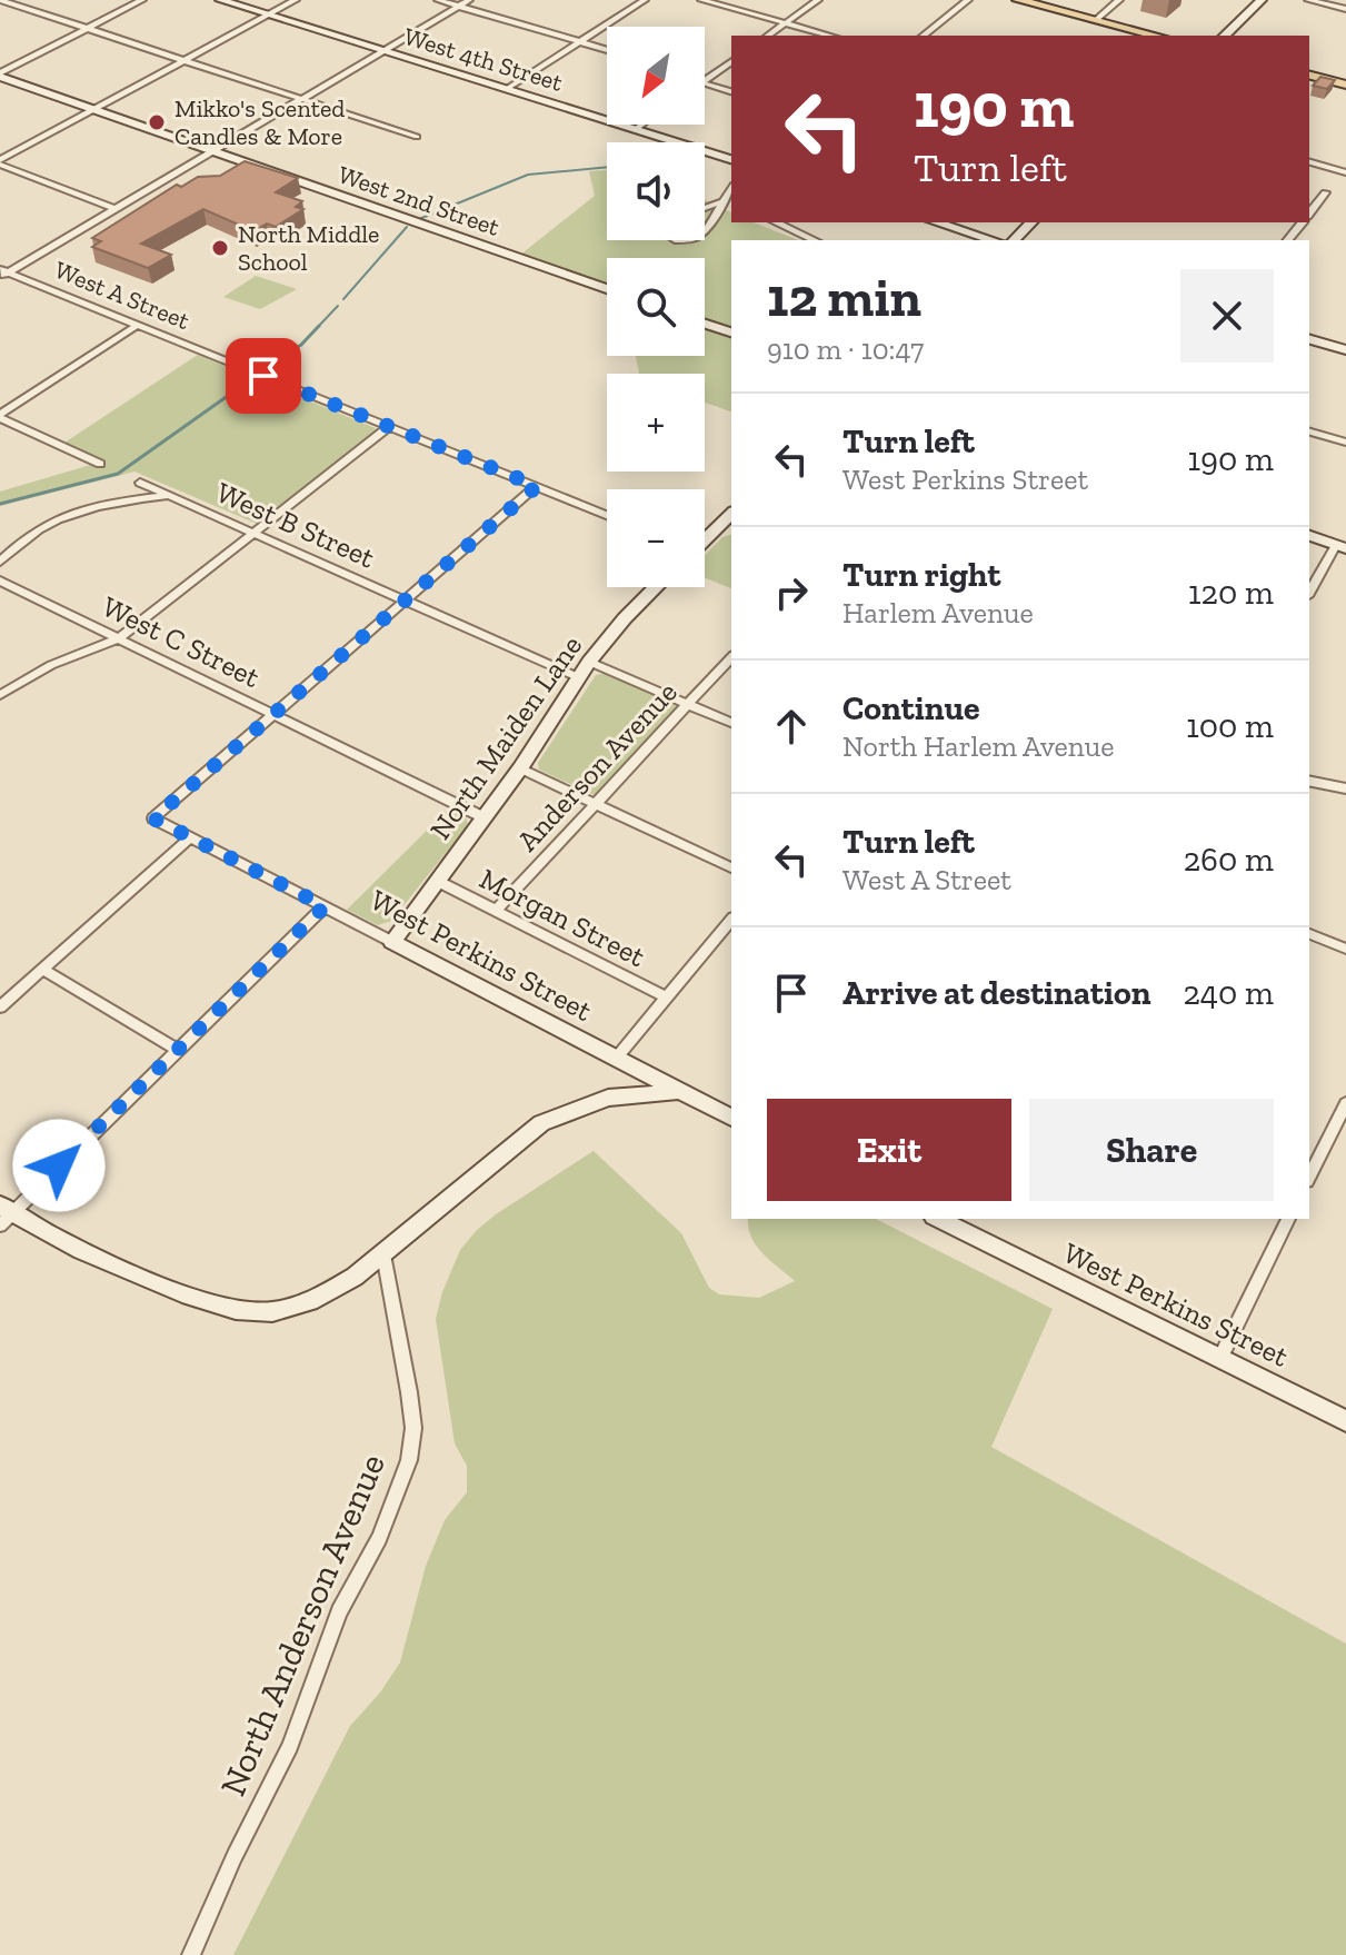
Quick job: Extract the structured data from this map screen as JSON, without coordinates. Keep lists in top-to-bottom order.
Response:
{
  "streets": {
    "street": [
      "West 4th Street",
      "West 2nd Street",
      "West A Street",
      "West B Street",
      "West C Street",
      "North Maiden Lane",
      "Anderson Avenue",
      "Morgan Street",
      "West Perkins Street",
      "North Anderson Avenue"
    ]
  },
  "crossings": [
    ["West B Street", "North Maiden Lane"],
    ["West C Street", "North Maiden Lane"],
    ["West C Street", "West Perkins Street"],
    ["North Maiden Lane", "Morgan Street"],
    ["North Maiden Lane", "West Perkins Street"],
    ["Anderson Avenue", "Morgan Street"]
  ],
  "places": ["Mikko's Scented Candles & More", "North Middle School"],
  "north": "bottom left",
  "page": {
    "map_buttons": ["+", "−"],
    "turn": ["190 m", "Turn left"],
    "heading": ["12 min", "910 m · 10:47"],
    "list": [
      {
        "name": "Turn left",
        "note": "West Perkins Street",
        "value": "190 m"
      },
      {
        "name": "Turn right",
        "note": "Harlem Avenue",
        "value": "120 m"
      },
      {
        "name": "Continue",
        "note": "North Harlem Avenue",
        "value": "100 m"
      },
      {
        "name": "Turn left",
        "note": "West A Street",
        "value": "260 m"
      },
      {
        "name": "Arrive at destination",
        "value": "240 m"
      }
    ],
    "buttons": ["Exit", "Share"]
  }
}
